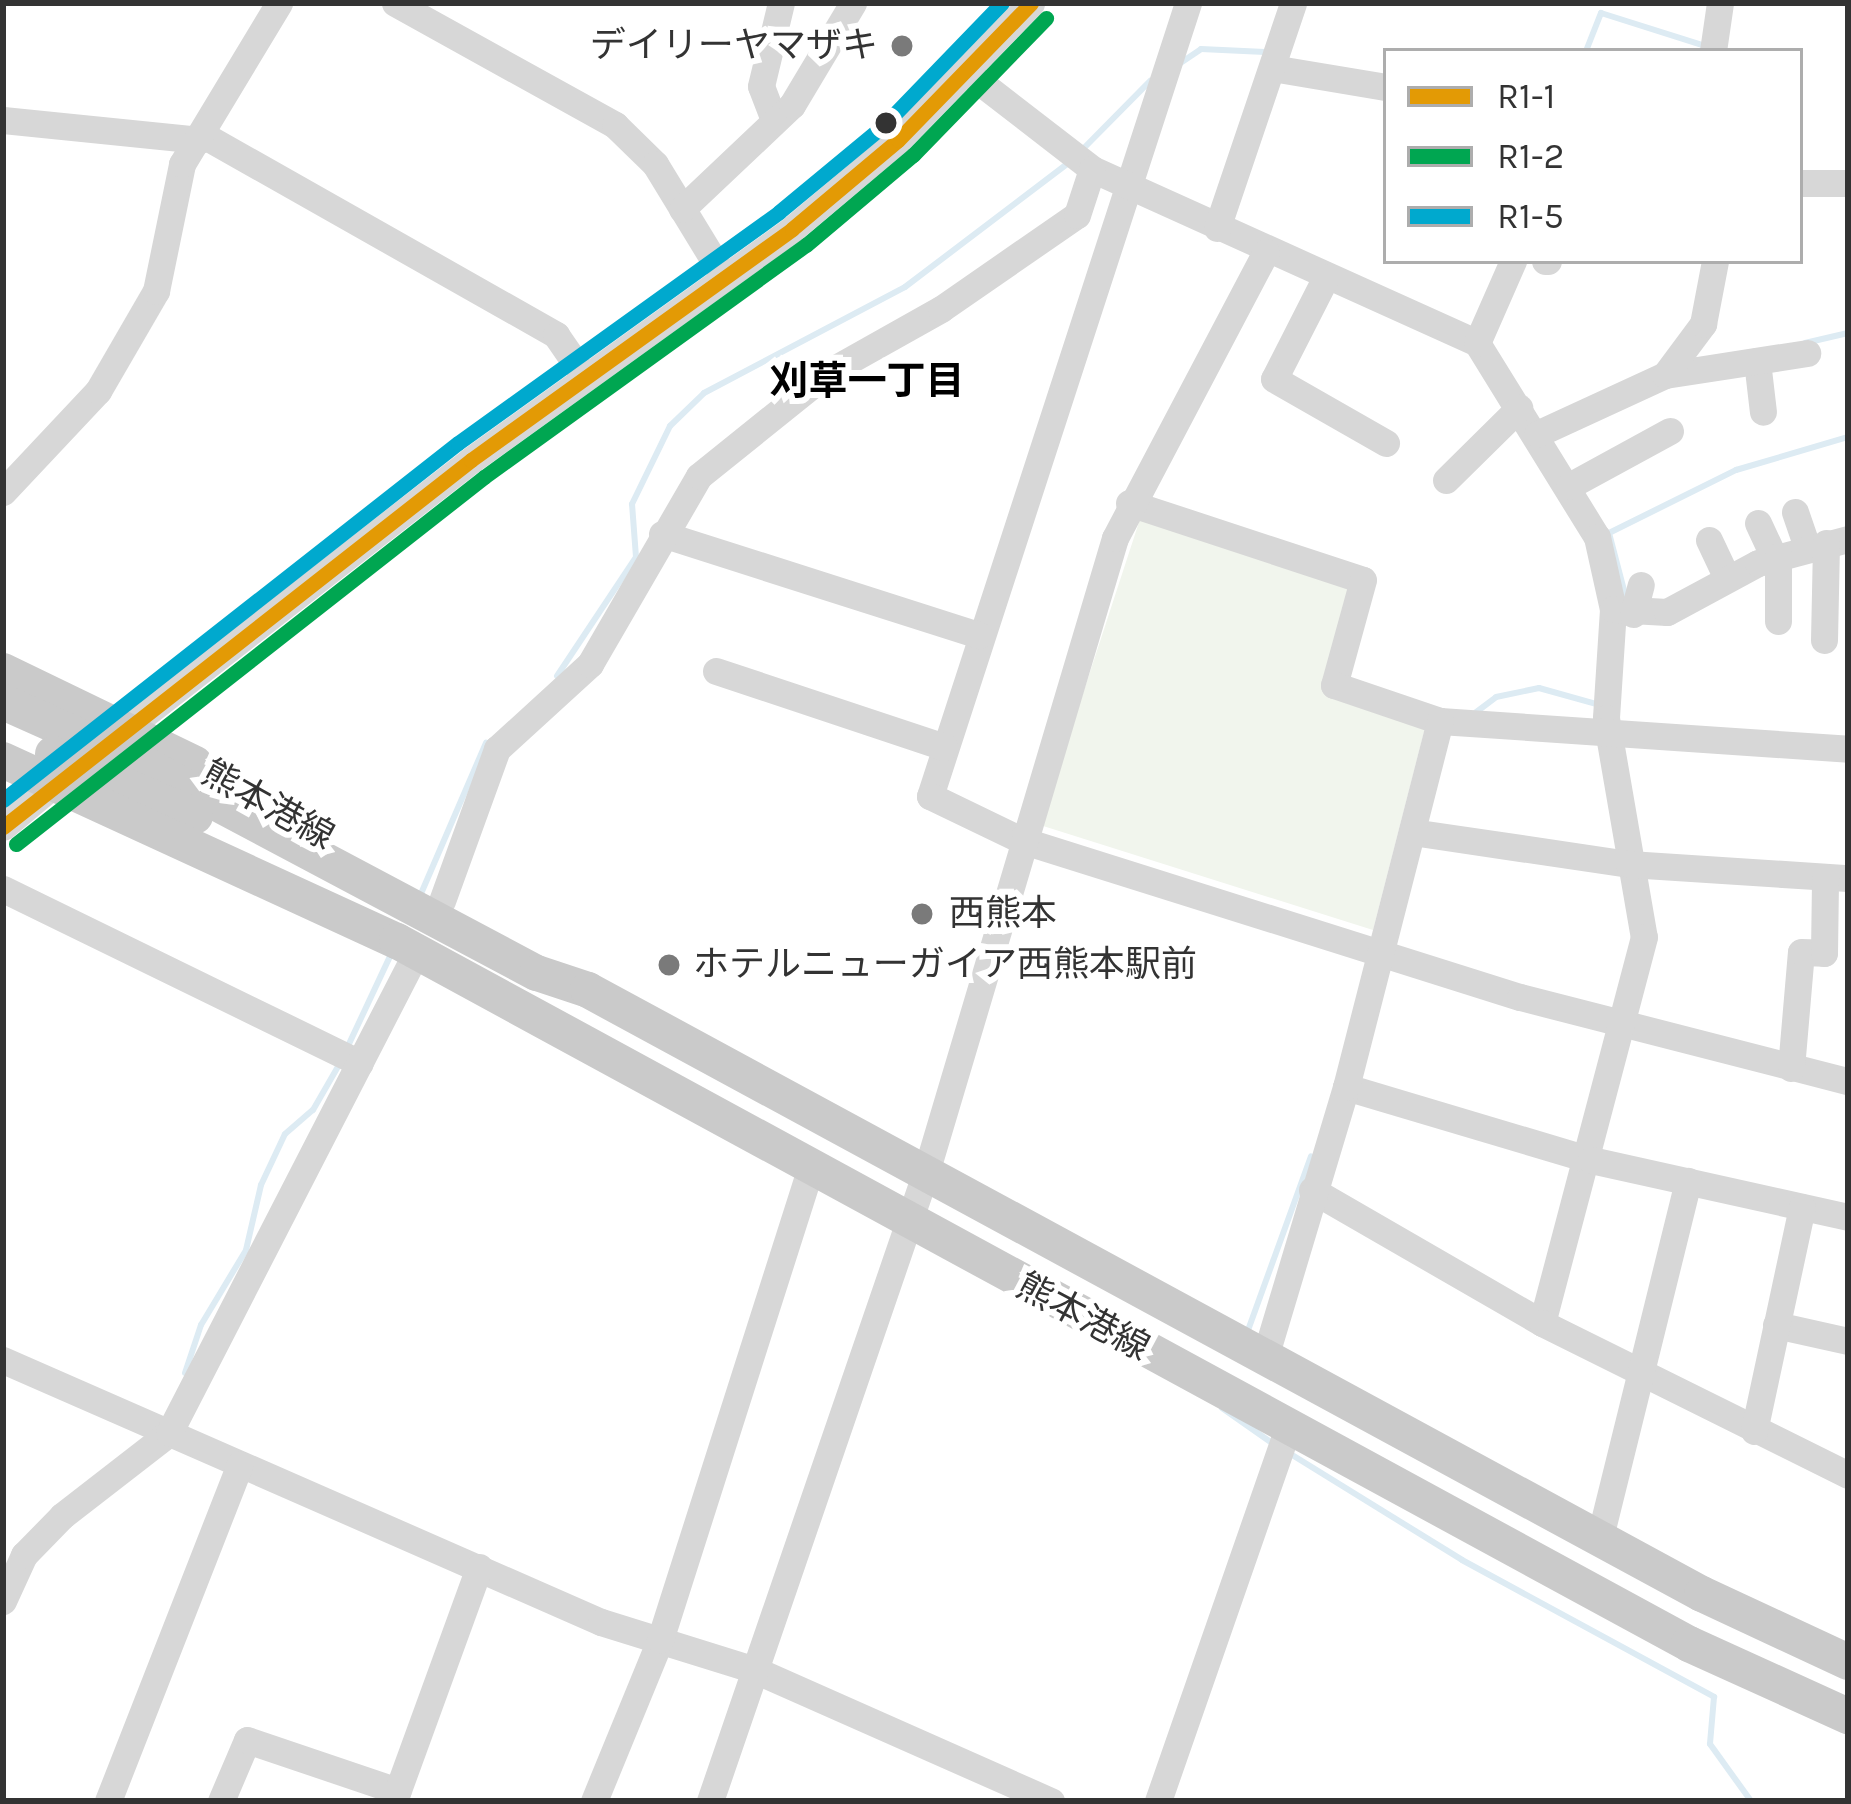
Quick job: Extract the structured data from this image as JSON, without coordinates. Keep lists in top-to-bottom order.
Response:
{
  "streets": {
    "main road": ["熊本港線"]
  },
  "districts": ["刈草一丁目"],
  "places": ["デイリーヤマザキ", "西熊本", "ホテルニューガイア西熊本駅前"],
  "lines": ["transit line R1-1", "transit line R1-5", "transit line R1-2"],
  "legend": ["R1-1", "R1-2", "R1-5"]
}
